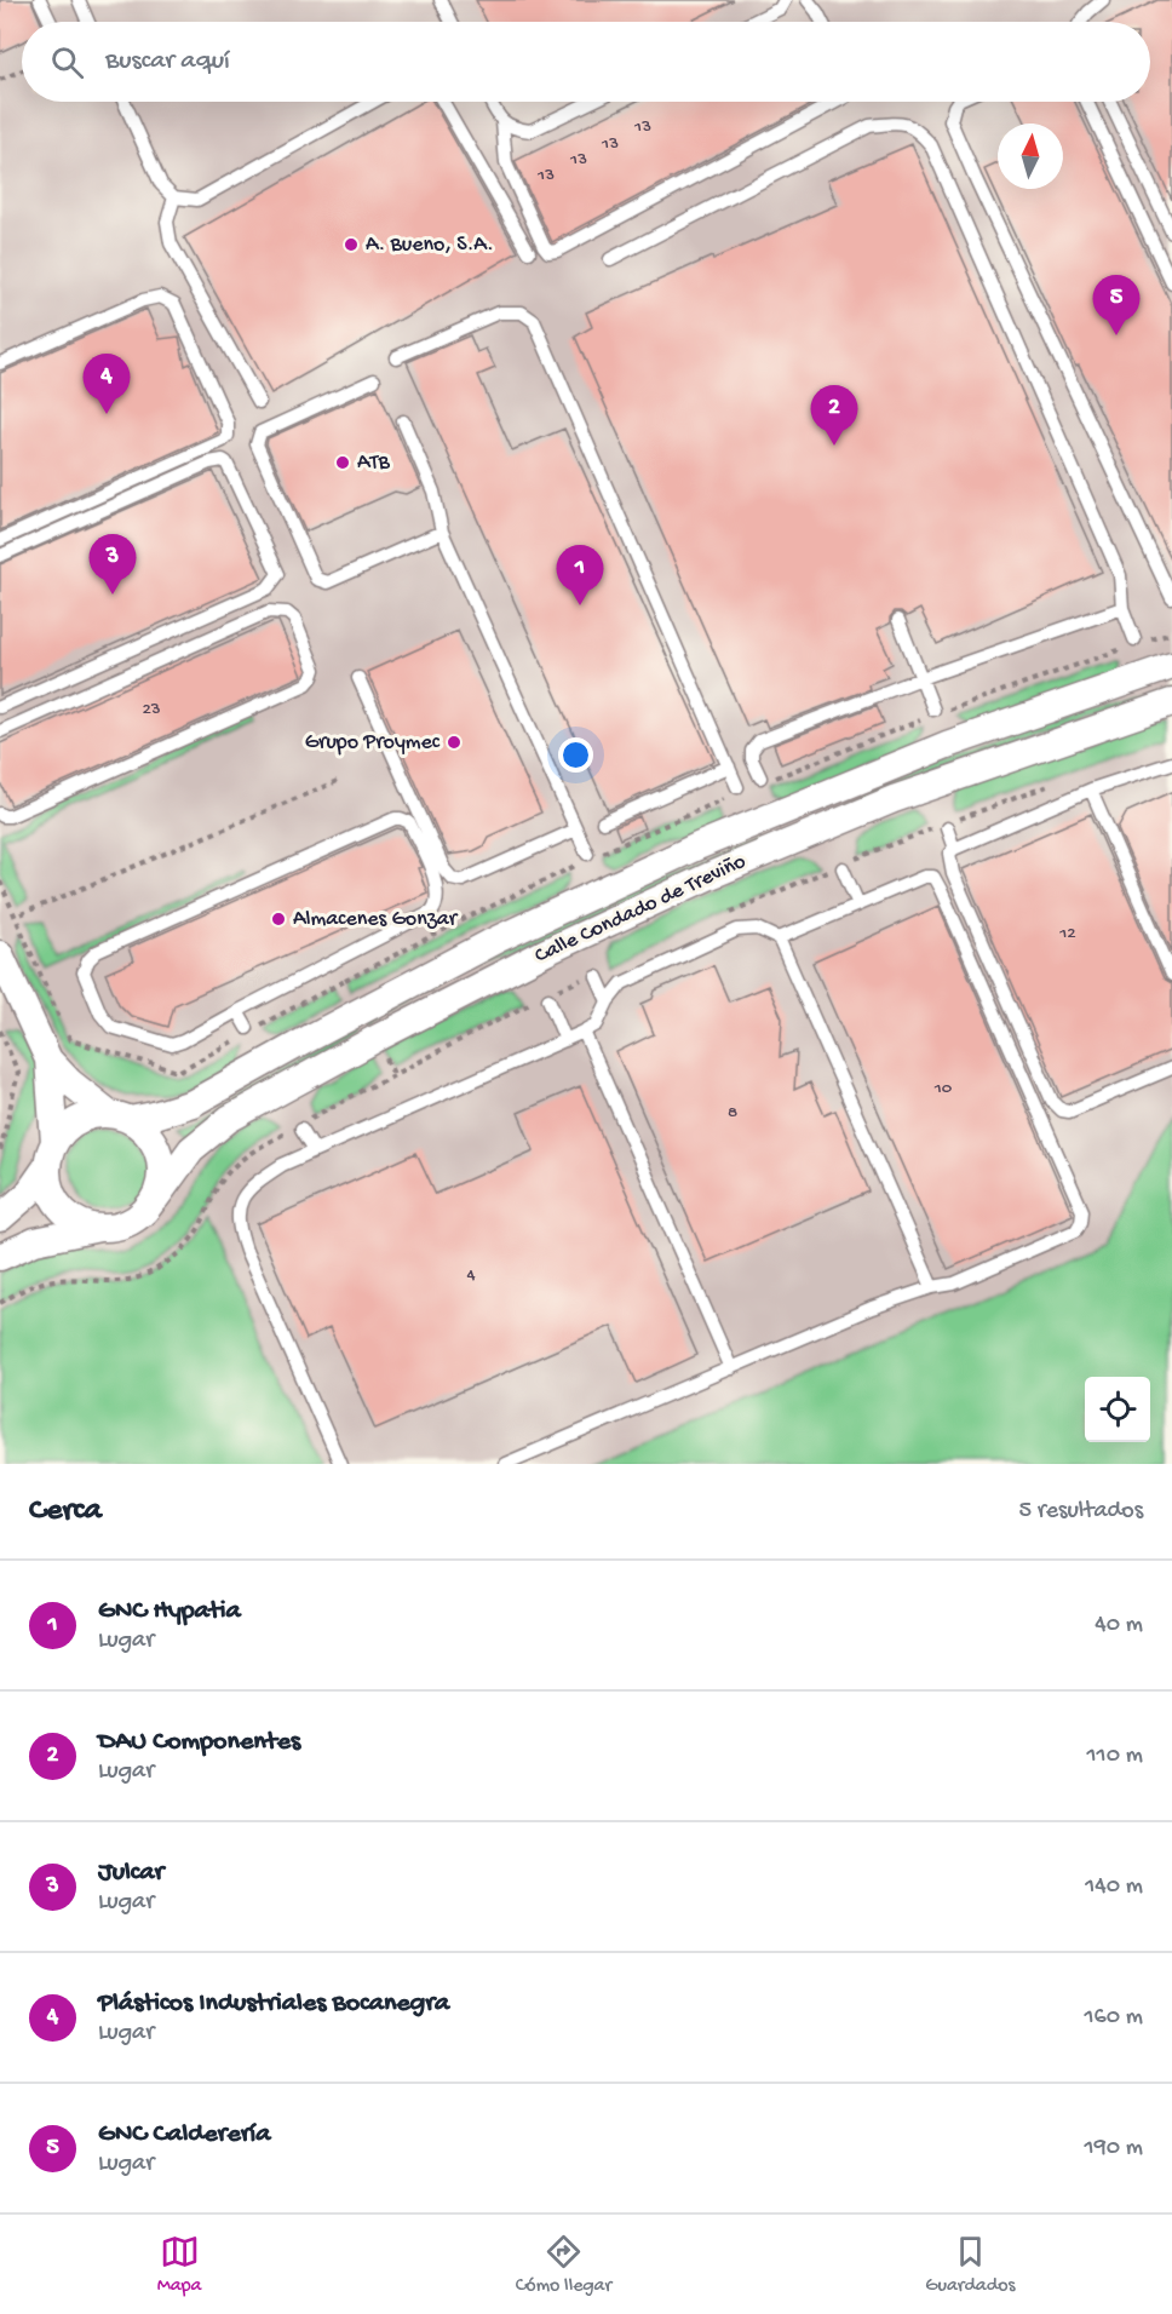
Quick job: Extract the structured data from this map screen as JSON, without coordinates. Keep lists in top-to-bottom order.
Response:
{
  "streets": {
    "street": ["Calle Condado de Treviño"]
  },
  "places": [
    "A. Bueno, S.A.",
    "ATB",
    "Grupo Proymec",
    "Almacenes Gonzar"
  ],
  "house_numbers": [
    "13",
    "13",
    "13",
    "13",
    "23",
    "12",
    "10",
    "8",
    "4"
  ],
  "north": "top",
  "page": {
    "search": "Buscar aquí",
    "pins": [
      "5",
      "4",
      "2",
      "3",
      "1"
    ],
    "heading": ["Cerca", "5 resultados"],
    "list": [
      {
        "mark": "1",
        "name": "GNC Hypatia",
        "note": "Lugar",
        "value": "40 m"
      },
      {
        "mark": "2",
        "name": "DAU Componentes",
        "note": "Lugar",
        "value": "110 m"
      },
      {
        "mark": "3",
        "name": "Julcar",
        "note": "Lugar",
        "value": "140 m"
      },
      {
        "mark": "4",
        "name": "Plásticos Industriales Bocanegra",
        "note": "Lugar",
        "value": "160 m"
      },
      {
        "mark": "5",
        "name": "GNC Calderería",
        "note": "Lugar",
        "value": "190 m"
      }
    ],
    "nav": ["Mapa", "Cómo llegar", "Guardados"]
  }
}
